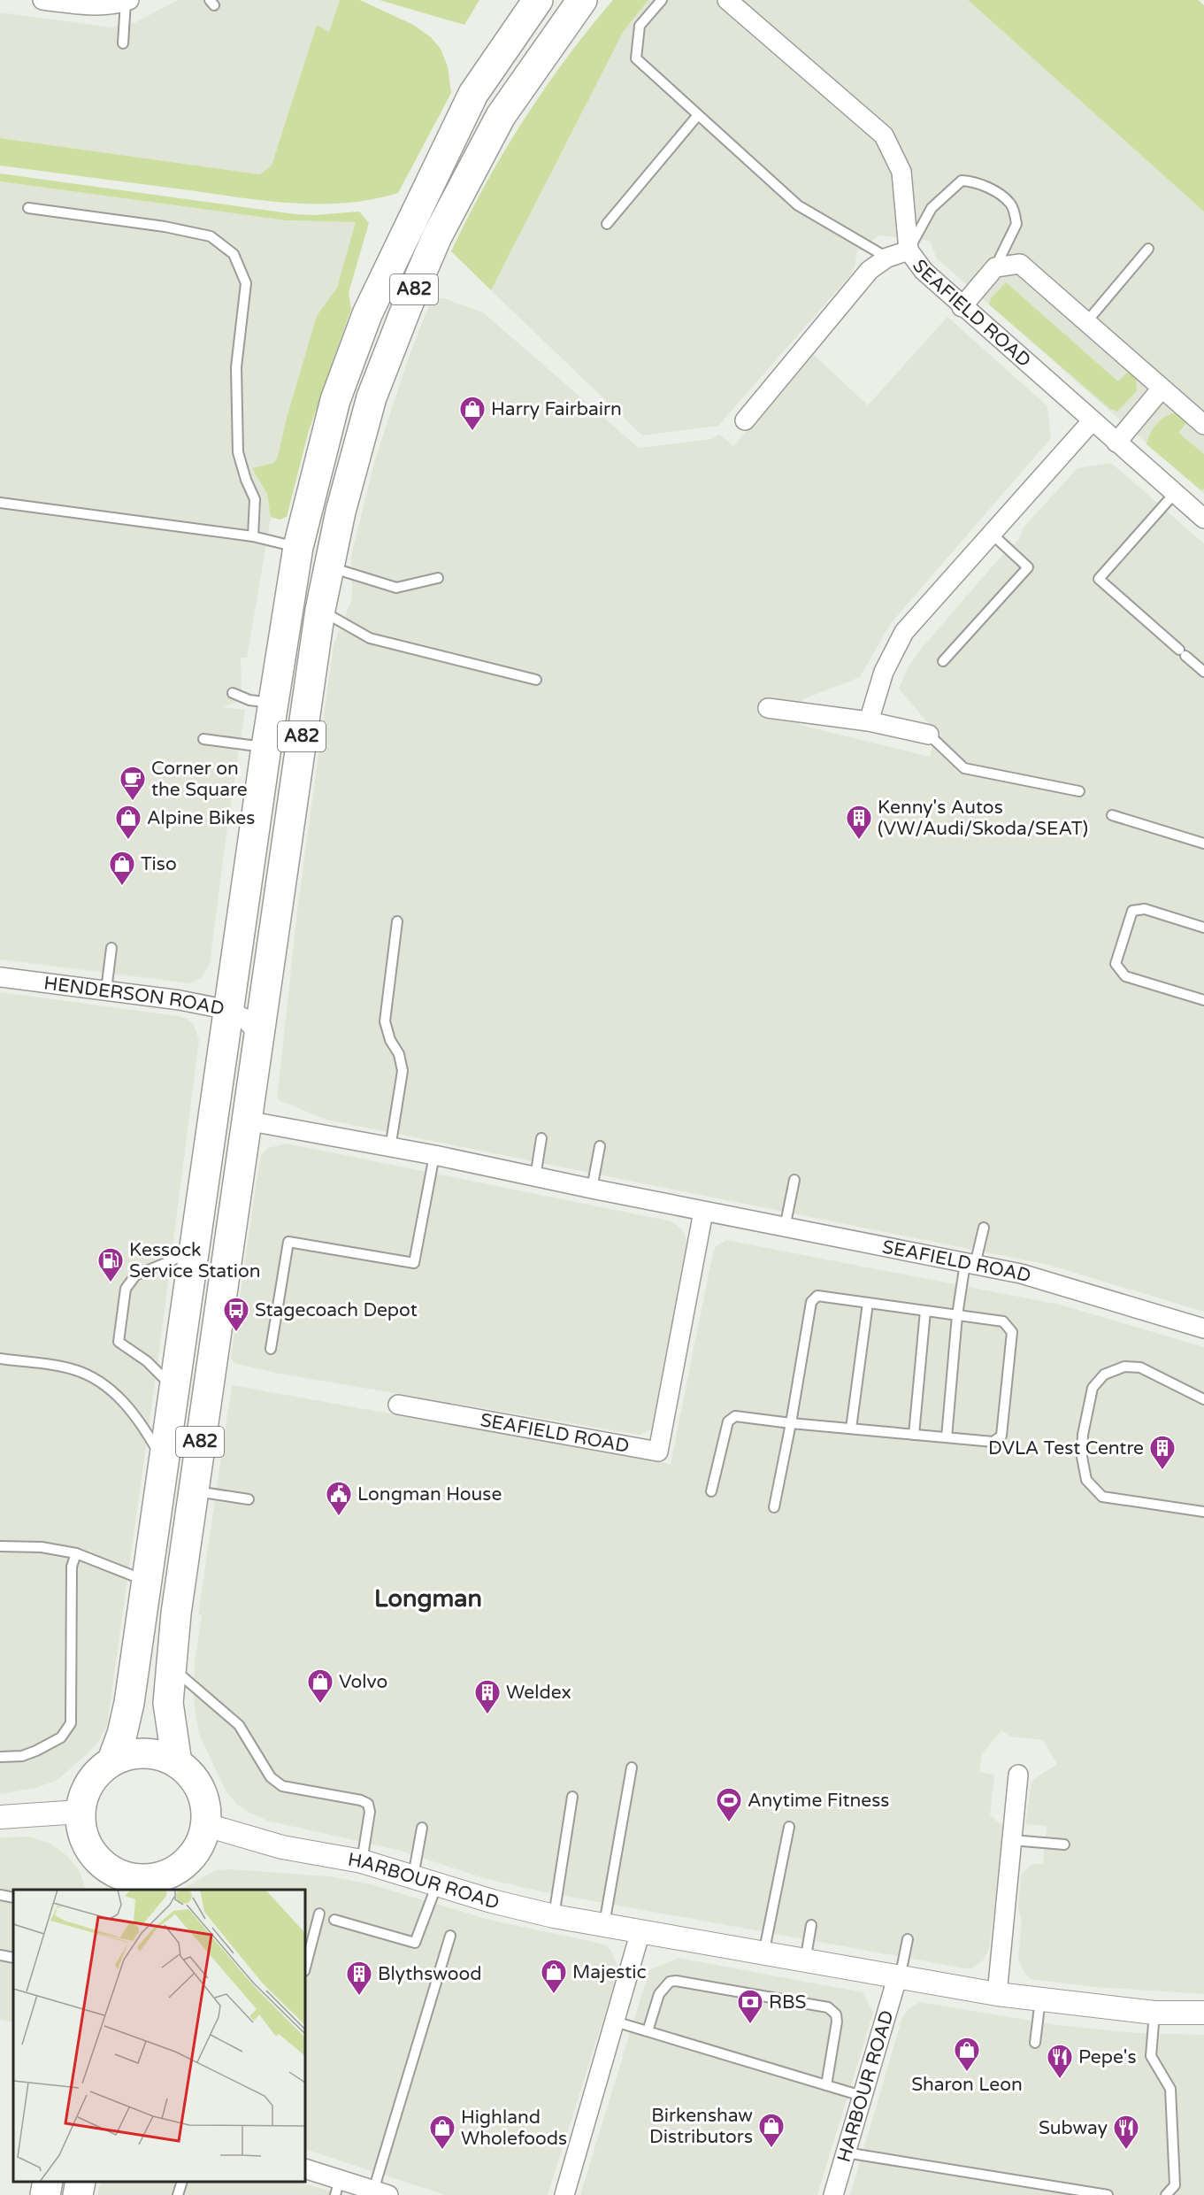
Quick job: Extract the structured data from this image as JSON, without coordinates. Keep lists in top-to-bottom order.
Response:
{
  "streets": {
    "highway": ["A82"],
    "street": ["SEAFIELD ROAD", "HENDERSON ROAD", "HARBOUR ROAD"]
  },
  "crossings": [
    ["A82", "SEAFIELD ROAD"],
    ["A82", "HENDERSON ROAD"],
    ["A82", "HARBOUR ROAD"]
  ],
  "districts": ["Longman"],
  "places": {
    "shop": [
      "Harry Fairbairn",
      "Alpine Bikes",
      "Tiso",
      "Volvo",
      "Majestic",
      "Sharon Leon",
      "Birkenshaw Distributors",
      "Highland Wholefoods"
    ],
    "cafe": ["Corner on the Square"],
    "building": [
      "Kenny's Autos (VW/Audi/Skoda/SEAT)",
      "DVLA Test Centre",
      "Weldex",
      "Blythswood"
    ],
    "fuel station": ["Kessock Service Station"],
    "bus stop": ["Stagecoach Depot"],
    "public building": ["Longman House"],
    "sports": ["Anytime Fitness"],
    "bank": ["RBS"],
    "restaurant": ["Pepe's", "Subway"]
  }
}
